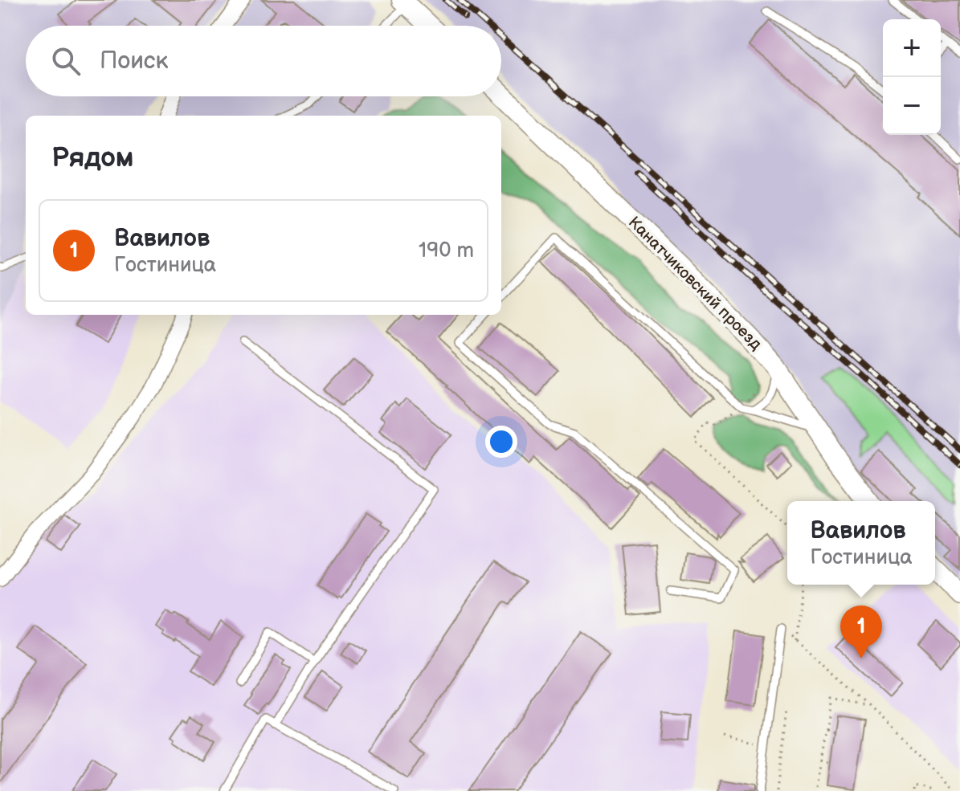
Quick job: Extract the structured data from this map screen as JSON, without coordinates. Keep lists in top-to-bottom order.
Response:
{
  "streets": {
    "street": ["Канатчиковский проезд"]
  },
  "page": {
    "map_buttons": ["+", "−"],
    "search": "Поиск",
    "heading": "Рядом",
    "list": [
      {
        "mark": "1",
        "name": "Вавилов",
        "note": "Гостиница",
        "value": "190 m"
      }
    ],
    "popup": ["Вавилов", "Гостиница"],
    "pins": "1"
  }
}
